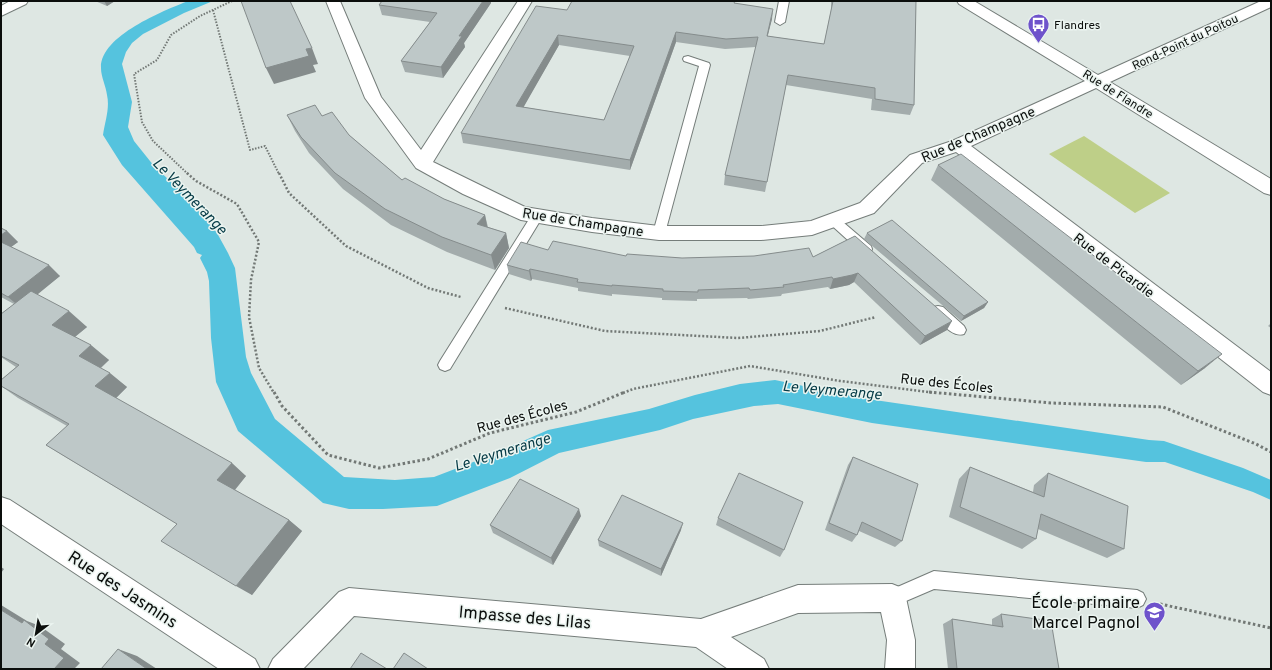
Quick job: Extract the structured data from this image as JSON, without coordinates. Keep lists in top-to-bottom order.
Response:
{
  "streets": {
    "street": [
      "Rond-Point du Poitou",
      "Rue de Flandre",
      "Rue de Champagne",
      "Rue de Picardie",
      "Rue des Jasmins",
      "Impasse des Lilas"
    ],
    "path": ["Rue des Écoles"]
  },
  "crossings": [
    ["Rond-Point du Poitou", "Rue de Flandre"],
    ["Rond-Point du Poitou", "Rue de Champagne"],
    ["Rue de Flandre", "Rue de Champagne"],
    ["Rue de Champagne", "Rue de Picardie"]
  ],
  "water": ["Le Veymerange"],
  "places": {
    "bus stop": ["Flandres"],
    "school or university": ["École primaire Marcel Pagnol"]
  },
  "north": "bottom left"
}
